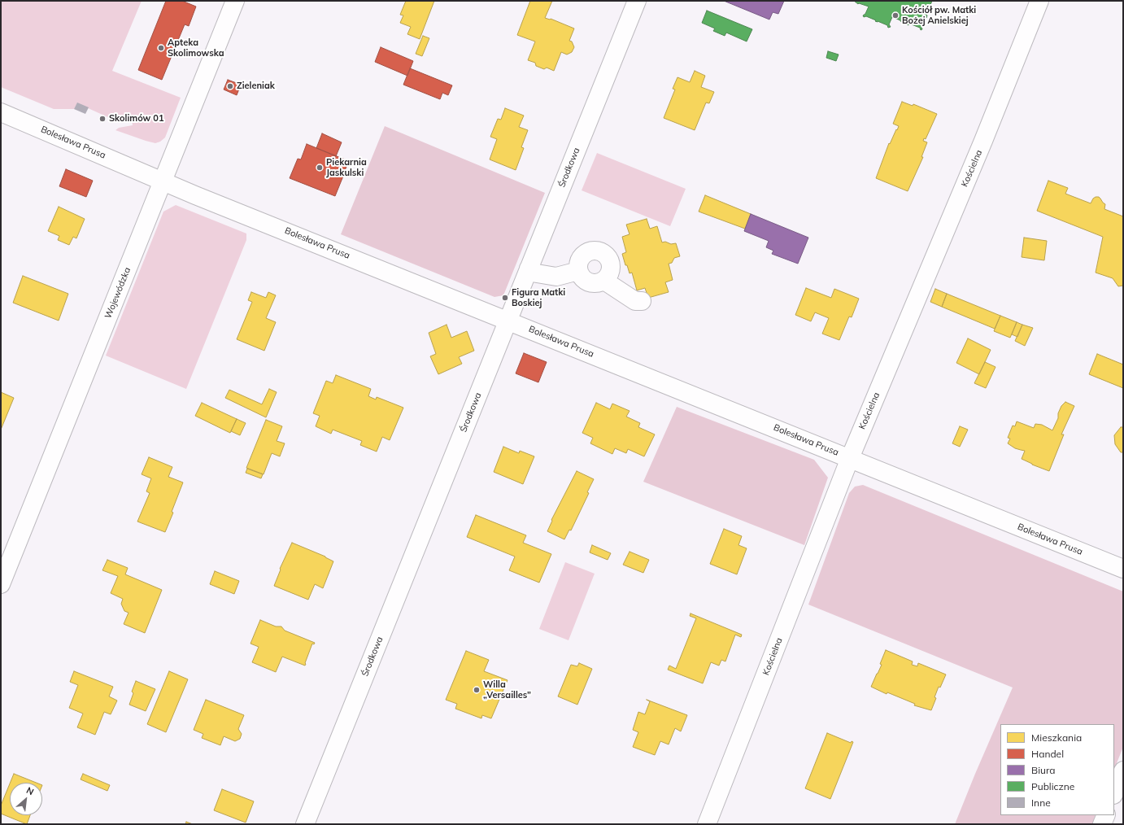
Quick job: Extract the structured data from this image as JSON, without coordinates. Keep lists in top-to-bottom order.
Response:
{
  "streets": {
    "street": [
      "Bolesława Prusa",
      "Środkowa",
      "Kościelna",
      "Wojewódzka"
    ]
  },
  "crossings": [
    ["Bolesława Prusa", "Środkowa"],
    ["Bolesława Prusa", "Kościelna"],
    ["Bolesława Prusa", "Wojewódzka"]
  ],
  "places": [
    "Kościół pw. Matki Bożej Anielskiej",
    "Apteka Skolimowska",
    "Zieleniak",
    "Skolimów 01",
    "Piekarnia Jaskulski",
    "Figura Matki Boskiej",
    "Willa „Versailles”"
  ],
  "legend": [
    "Mieszkania",
    "Handel",
    "Biura",
    "Publiczne",
    "Inne"
  ],
  "north": "top right"
}
